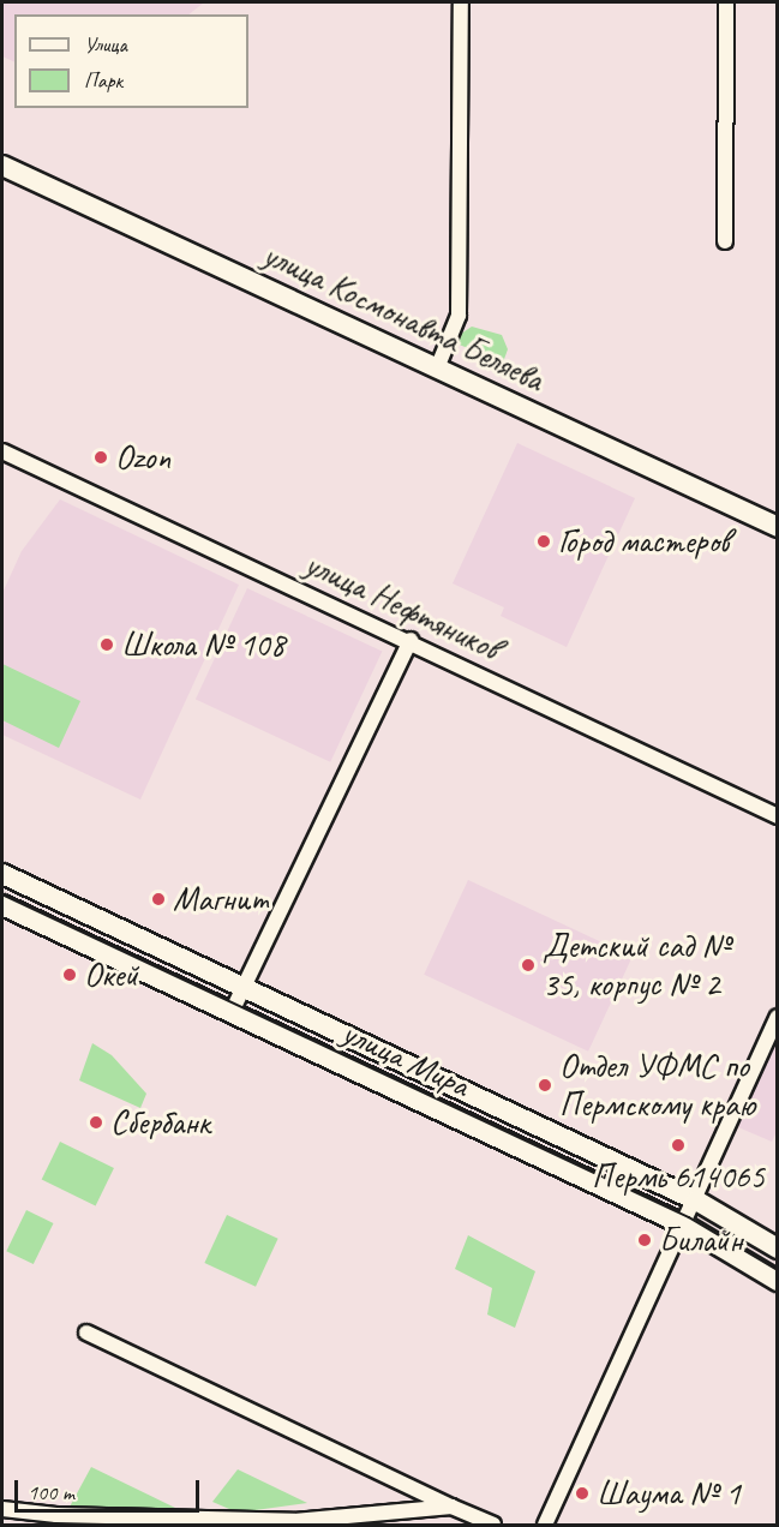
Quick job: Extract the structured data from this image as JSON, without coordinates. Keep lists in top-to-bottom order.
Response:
{
  "streets": {
    "main road": ["улица Космонавта Беляева", "улица Мира"],
    "street": ["улица Нефтяников"]
  },
  "places": [
    "Ozon",
    "Город мастеров",
    "Школа № 108",
    "Магнит",
    "Детский сад № 35, корпус № 2",
    "Окей",
    "Отдел УФМС по Пермскому краю",
    "Сбербанк",
    "Пермь 614065",
    "Билайн",
    "Шаума № 1"
  ],
  "legend": ["Улица", "Парк"],
  "scale_bar": "100 m"
}
